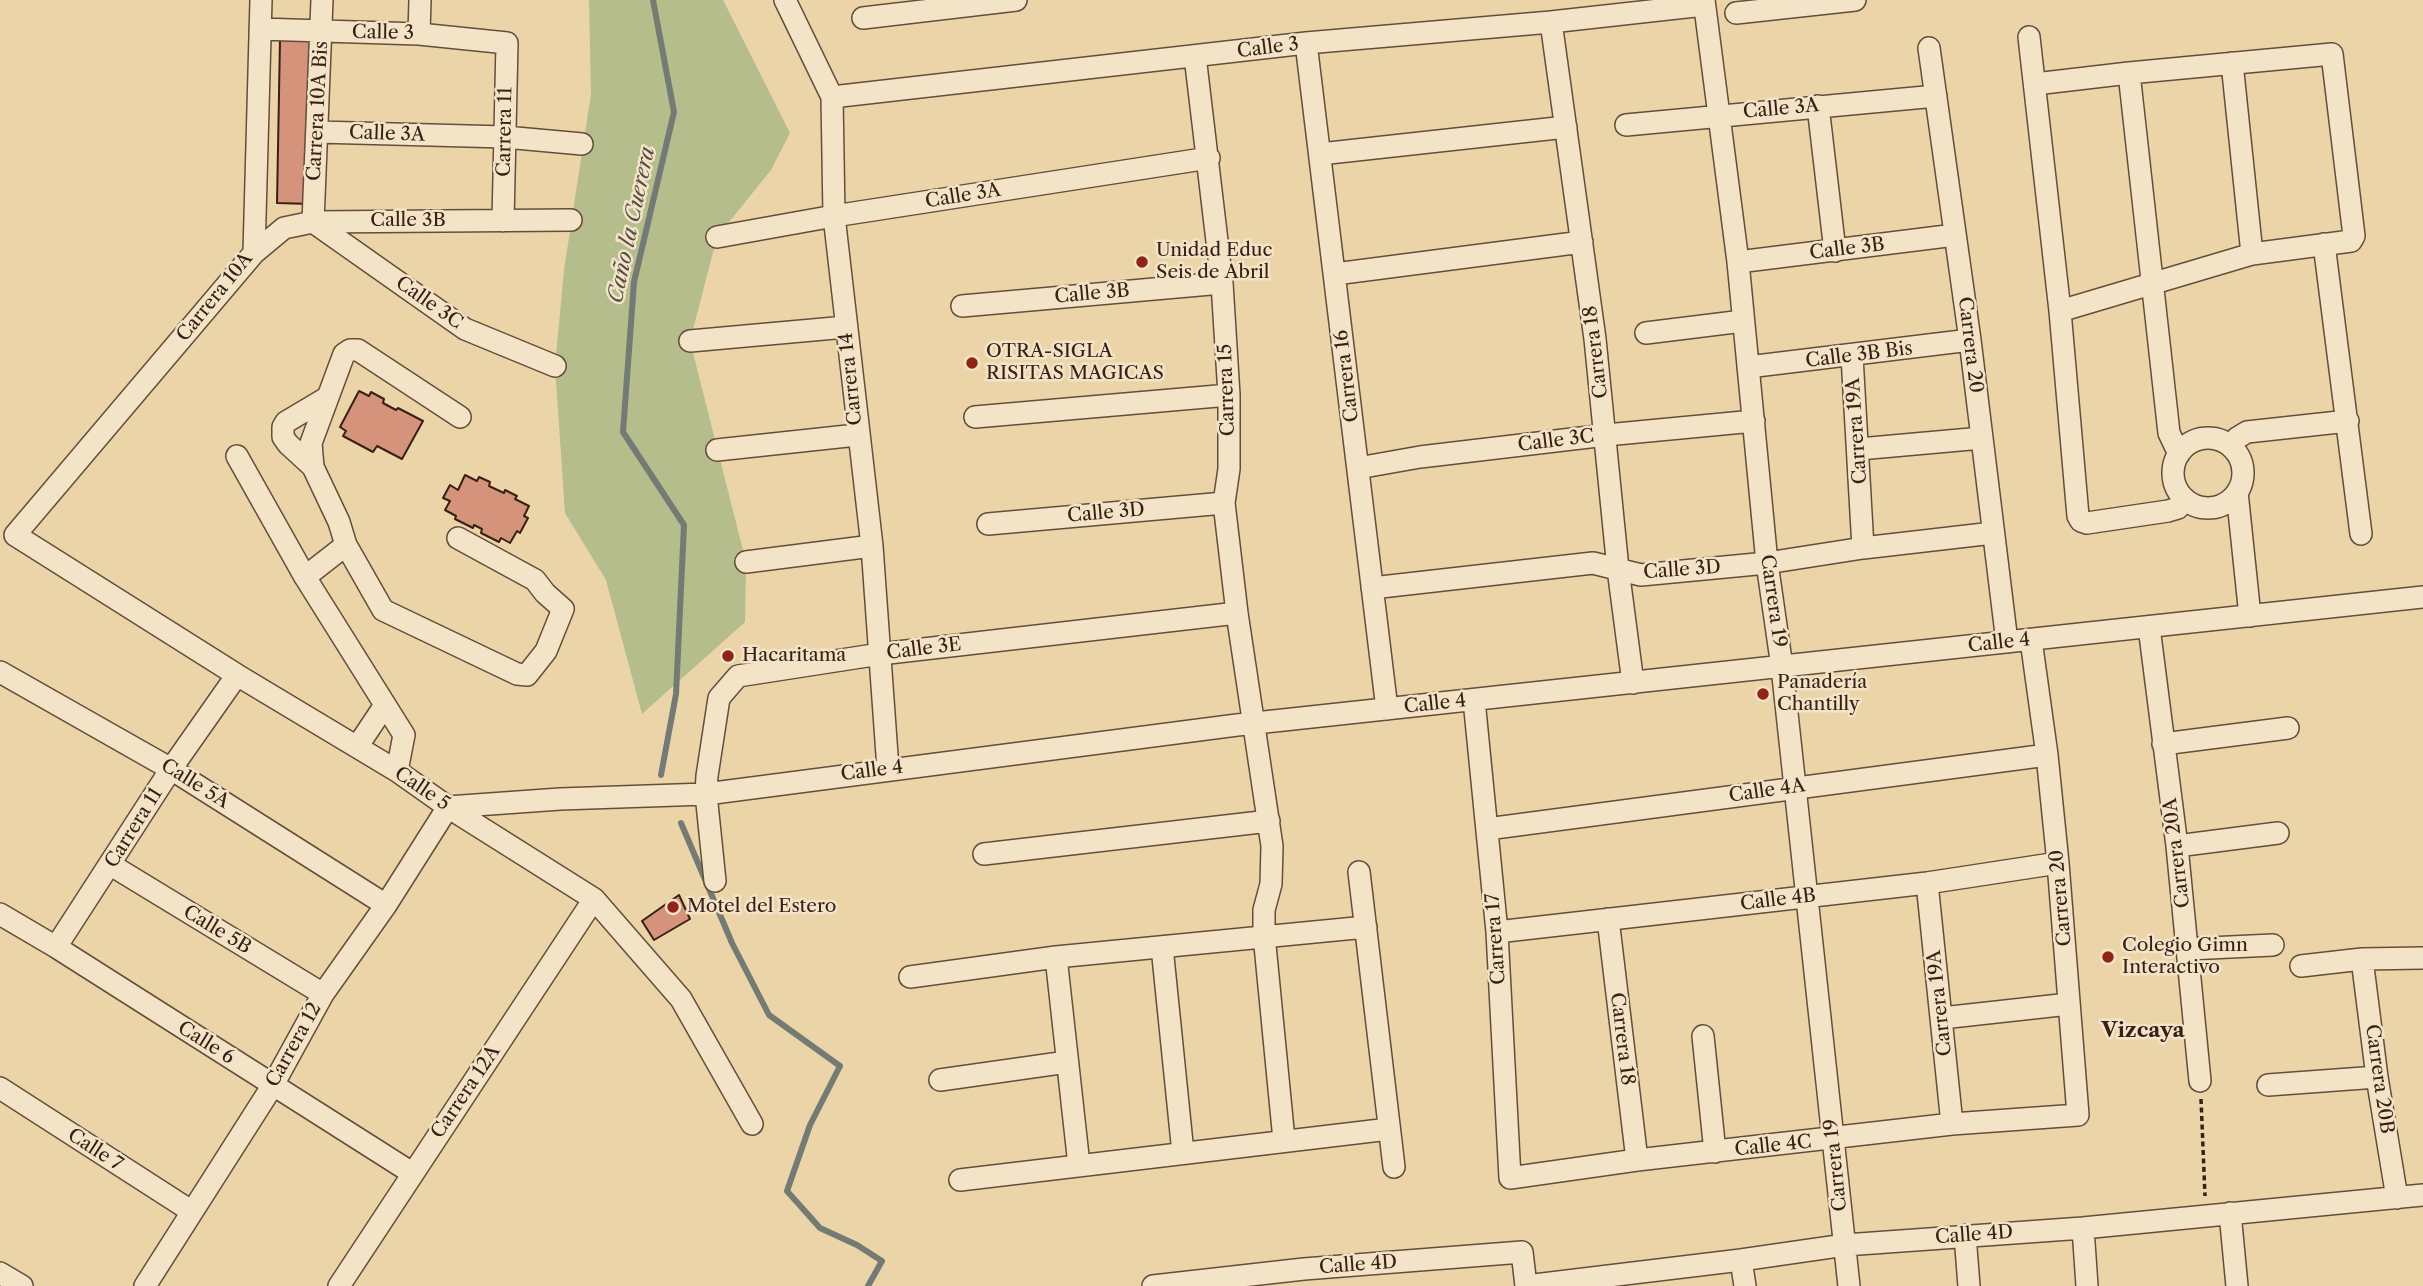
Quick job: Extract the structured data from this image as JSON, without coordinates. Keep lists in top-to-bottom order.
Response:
{
  "streets": {
    "street": [
      "Calle 3",
      "Calle 3A",
      "Carrera 10A Bis",
      "Carrera 11",
      "Calle 3B",
      "Carrera 10A",
      "Calle 3C",
      "Carrera 20",
      "Carrera 18",
      "Calle 3B Bis",
      "Carrera 16",
      "Carrera 14",
      "Carrera 15",
      "Carrera 19A",
      "Calle 3D",
      "Carrera 19",
      "Calle 4",
      "Calle 3E",
      "Calle 5A",
      "Calle 5",
      "Calle 4A",
      "Carrera 20A",
      "Calle 4B",
      "Calle 5B",
      "Carrera 17",
      "Calle 6",
      "Carrera 12",
      "Carrera 20B",
      "Carrera 12A",
      "Calle 4C",
      "Calle 7",
      "Calle 4D"
    ]
  },
  "crossings": [
    ["Calle 3", "Carrera 10A Bis"],
    ["Calle 3", "Carrera 11"],
    ["Calle 3", "Carrera 10A"],
    ["Calle 3", "Carrera 18"],
    ["Calle 3", "Carrera 16"],
    ["Calle 3", "Carrera 14"],
    ["Calle 3", "Carrera 15"],
    ["Calle 3", "Carrera 19"],
    ["Calle 3A", "Carrera 10A Bis"],
    ["Calle 3A", "Carrera 11"],
    ["Calle 3A", "Carrera 20"],
    ["Calle 3A", "Carrera 14"],
    ["Calle 3A", "Carrera 15"],
    ["Calle 3A", "Carrera 19"],
    ["Carrera 10A Bis", "Calle 3B"],
    ["Carrera 10A Bis", "Calle 3C"],
    ["Carrera 11", "Calle 3B"],
    ["Carrera 11", "Calle 5A"],
    ["Carrera 11", "Calle 5"],
    ["Carrera 11", "Calle 5B"],
    ["Carrera 11", "Calle 6"],
    ["Calle 3B", "Carrera 10A"],
    ["Calle 3B", "Calle 3C"],
    ["Calle 3B", "Carrera 20"],
    ["Calle 3B", "Carrera 15"],
    ["Calle 3B", "Carrera 19"],
    ["Carrera 10A", "Calle 5"],
    ["Calle 3C", "Carrera 18"],
    ["Calle 3C", "Carrera 16"],
    ["Calle 3C", "Carrera 19"],
    ["Carrera 20", "Calle 3B Bis"],
    ["Carrera 20", "Calle 3D"],
    ["Carrera 20", "Calle 4"],
    ["Carrera 20", "Calle 4A"],
    ["Carrera 20", "Calle 4B"],
    ["Carrera 20", "Calle 4C"],
    ["Carrera 18", "Calle 3D"],
    ["Carrera 18", "Calle 4"],
    ["Carrera 18", "Calle 4B"],
    ["Carrera 18", "Calle 4C"],
    ["Calle 3B Bis", "Carrera 19A"],
    ["Calle 3B Bis", "Carrera 19"],
    ["Carrera 16", "Calle 3D"],
    ["Carrera 16", "Calle 4"],
    ["Carrera 14", "Calle 4"],
    ["Carrera 14", "Calle 3E"],
    ["Carrera 15", "Calle 3D"],
    ["Carrera 15", "Calle 4"],
    ["Carrera 15", "Calle 3E"],
    ["Carrera 19A", "Calle 3D"],
    ["Carrera 19A", "Calle 4B"],
    ["Carrera 19A", "Calle 4C"],
    ["Calle 3D", "Carrera 19"],
    ["Carrera 19", "Calle 4"],
    ["Carrera 19", "Calle 4A"],
    ["Carrera 19", "Calle 4B"],
    ["Carrera 19", "Calle 4C"],
    ["Carrera 19", "Calle 4D"],
    ["Calle 4", "Calle 3E"],
    ["Calle 4", "Calle 5"],
    ["Calle 4", "Carrera 20A"],
    ["Calle 4", "Carrera 17"],
    ["Calle 4", "Carrera 12"],
    ["Calle 5A", "Carrera 12"],
    ["Calle 5", "Carrera 12"],
    ["Calle 5", "Carrera 12A"],
    ["Calle 4A", "Carrera 17"],
    ["Calle 4B", "Carrera 17"],
    ["Calle 5B", "Carrera 12"],
    ["Carrera 17", "Calle 4C"],
    ["Calle 6", "Carrera 12"],
    ["Calle 6", "Carrera 12A"],
    ["Carrera 12", "Calle 7"],
    ["Carrera 20B", "Calle 4D"]
  ],
  "districts": ["Vizcaya"],
  "water": ["Caño la Cuerera"],
  "places": [
    "Unidad Educ Seis de Abril",
    "OTRA-SIGLA RISITAS MAGICAS",
    "Hacaritama",
    "Panadería Chantilly",
    "Motel del Estero",
    "Colegio Gimn Interactivo"
  ]
}
